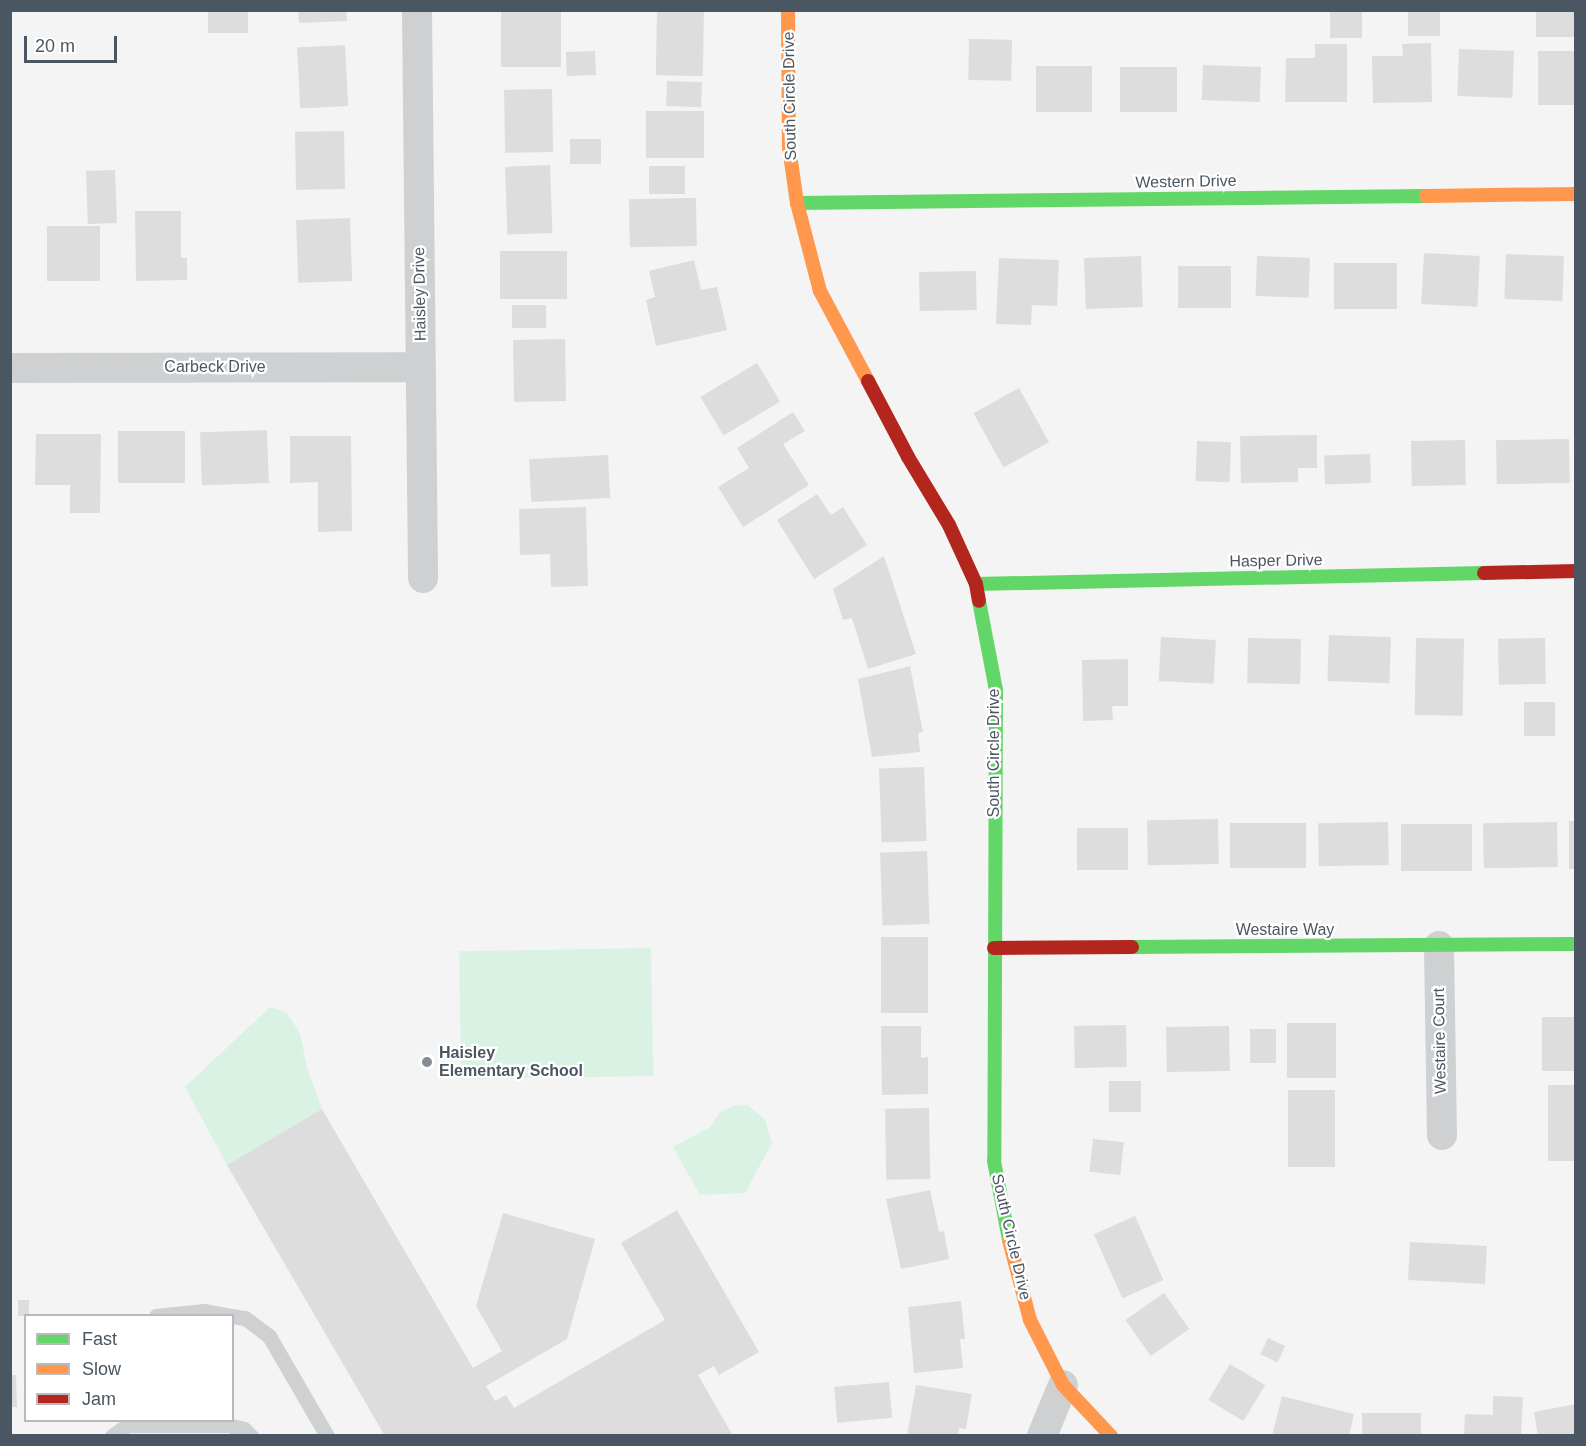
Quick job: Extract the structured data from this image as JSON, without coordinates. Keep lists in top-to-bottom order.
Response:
{
  "streets": {
    "street": [
      "South Circle Drive",
      "Western Drive",
      "Haisley Drive",
      "Carbeck Drive",
      "Hasper Drive",
      "Westaire Way",
      "Westaire Court"
    ]
  },
  "crossings": [
    ["South Circle Drive", "Western Drive"],
    ["South Circle Drive", "Hasper Drive"],
    ["South Circle Drive", "Westaire Way"],
    ["Haisley Drive", "Carbeck Drive"],
    ["Westaire Way", "Westaire Court"]
  ],
  "places": ["Haisley Elementary School"],
  "legend": ["Fast", "Slow", "Jam"],
  "scale_bar": "20 m"
}
